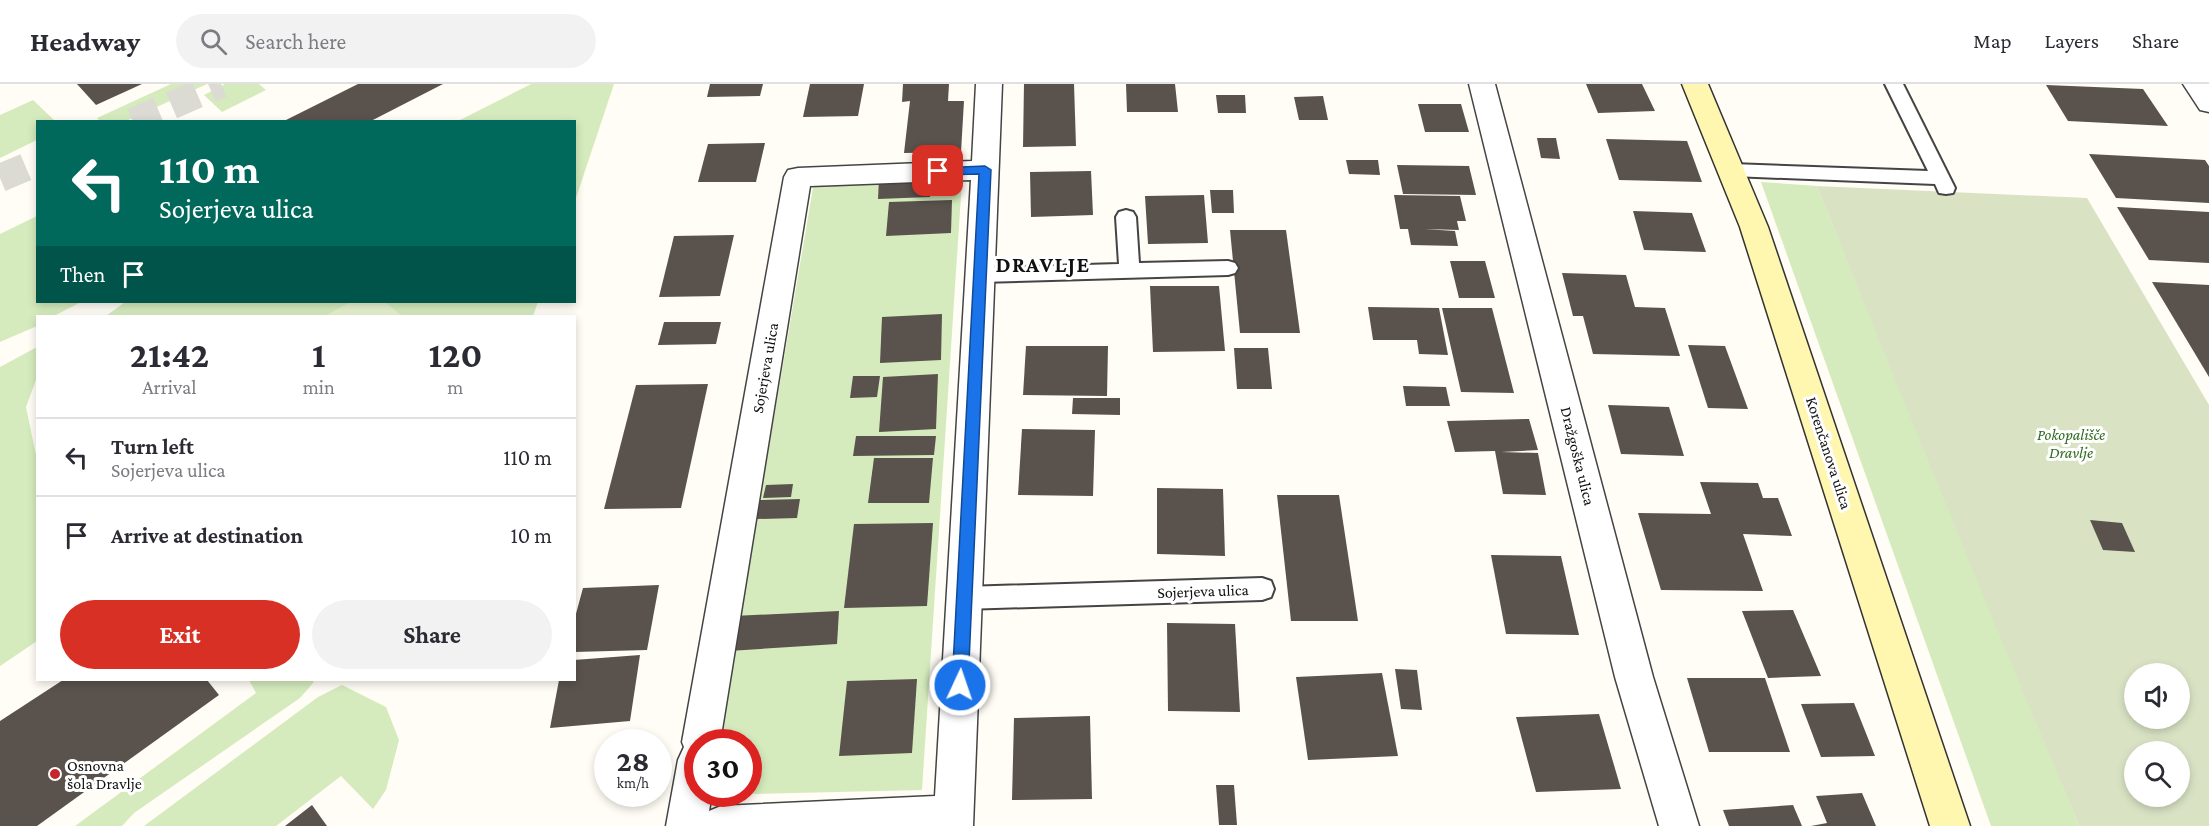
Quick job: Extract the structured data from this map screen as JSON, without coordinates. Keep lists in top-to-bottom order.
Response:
{
  "streets": {
    "street": ["Sojerjeva ulica", "Korenčanova ulica", "Dražgoška ulica"]
  },
  "districts": ["DRAVLJE"],
  "parks": ["Pokopališče Dravlje"],
  "places": ["Osnovna šola Dravlje"],
  "page": {
    "header": "Headway",
    "search": "Search here",
    "nav": ["Map", "Layers", "Share"],
    "turn": ["110 m", "Sojerjeva ulica"],
    "then": "Then",
    "eta": [
      "21:42",
      "Arrival",
      "1",
      "min",
      "120",
      "m"
    ],
    "list": [
      {
        "name": "Turn left",
        "note": "Sojerjeva ulica",
        "value": "110 m"
      },
      {
        "name": "Arrive at destination",
        "value": "10 m"
      }
    ],
    "buttons": ["Exit", "Share"],
    "speed": "28 km/h",
    "limit": "30"
  }
}
